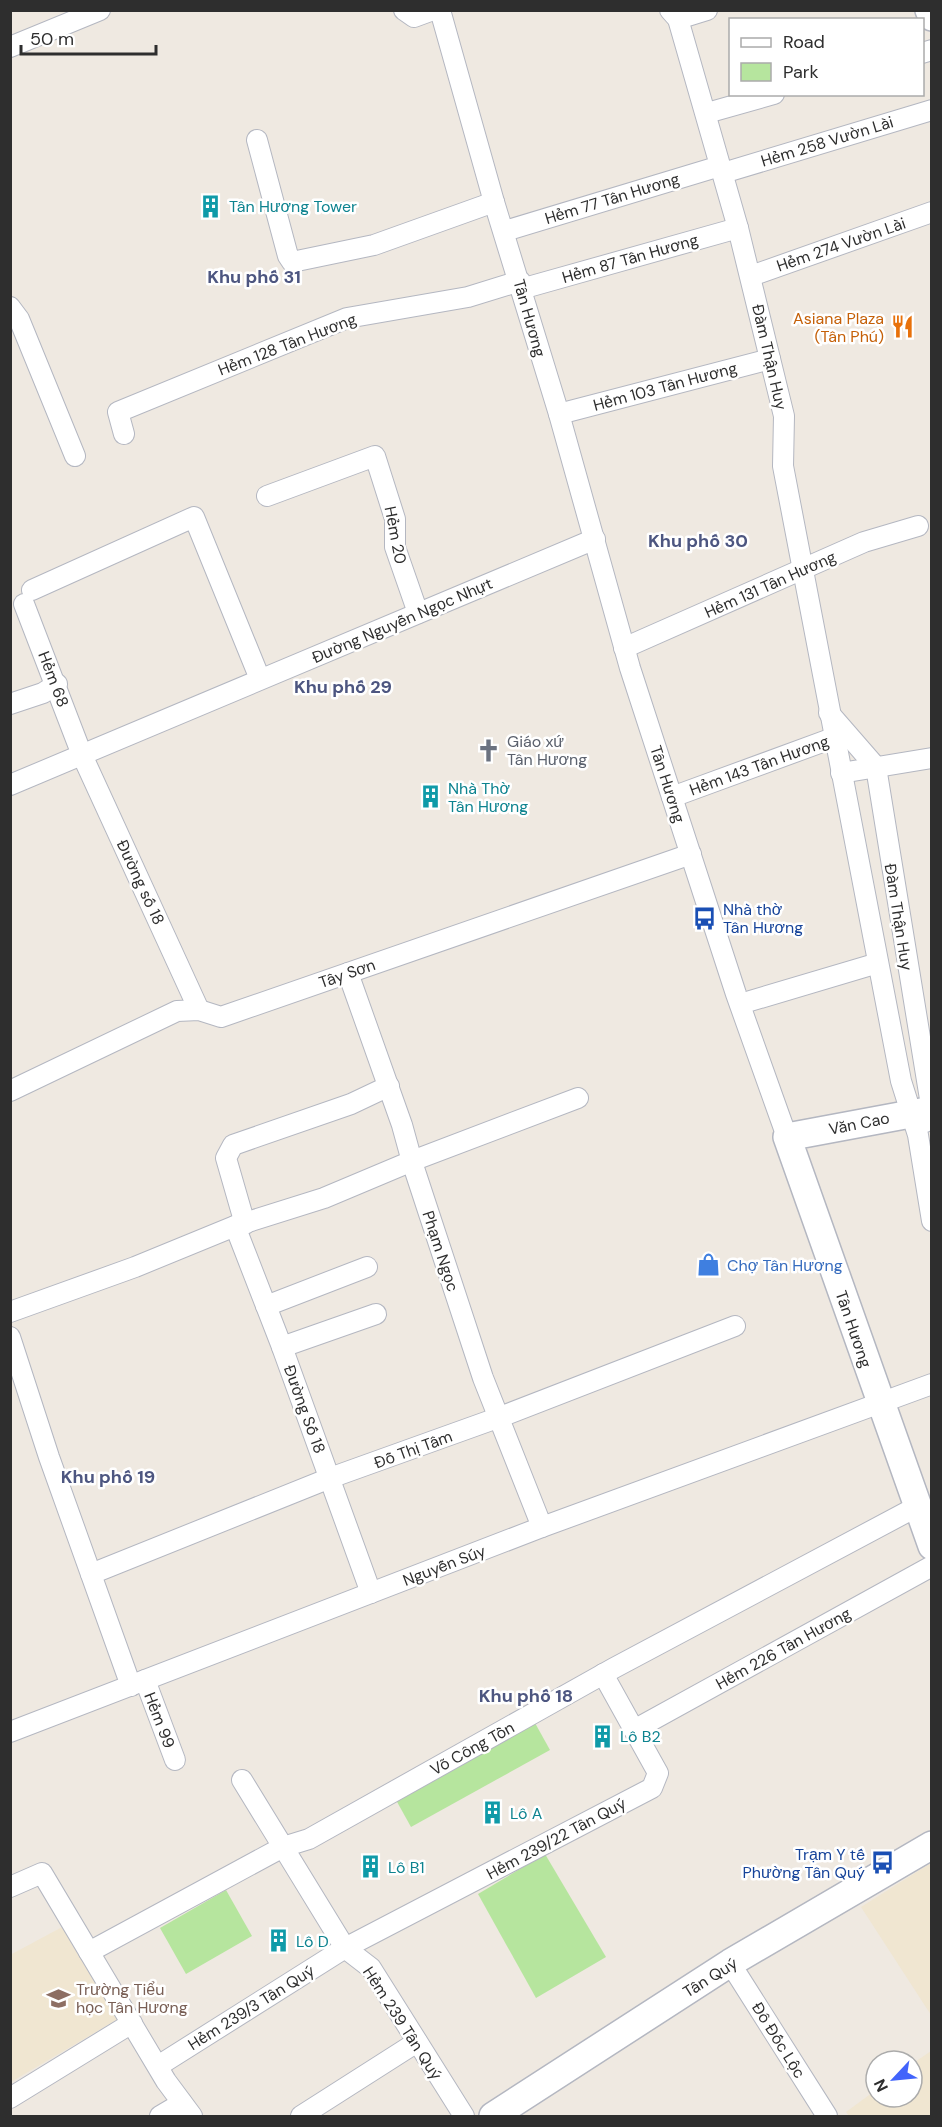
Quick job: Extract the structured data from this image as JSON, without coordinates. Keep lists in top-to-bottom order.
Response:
{
  "streets": {
    "street": [
      "Hẻm 258 Vườn Lài",
      "Hẻm 77 Tân Hương",
      "Hẻm 274 Vườn Lài",
      "Hẻm 87 Tân Hương",
      "Tân Hương",
      "Hẻm 128 Tân Hương",
      "Đàm Thận Huy",
      "Hẻm 103 Tân Hương",
      "Hẻm 20",
      "Hẻm 131 Tân Hương",
      "Đường Nguyễn Ngọc Nhựt",
      "Hẻm 68",
      "Hẻm 143 Tân Hương",
      "Đường số 18",
      "Tây Sơn",
      "Văn Cao",
      "Phạm Ngọc",
      "Đường Số 18",
      "Đỗ Thị Tâm",
      "Nguyễn Súy",
      "Hẻm 226 Tân Hương",
      "Hẻm 99",
      "Võ Công Tồn",
      "Hẻm 239/22 Tân Quý",
      "Tân Quý",
      "Hẻm 239/3 Tân Quý",
      "Hẻm 239 Tân Quý",
      "Đô Đốc Lộc"
    ]
  },
  "crossings": [
    ["Hẻm 258 Vườn Lài", "Hẻm 77 Tân Hương"],
    ["Hẻm 258 Vườn Lài", "Đàm Thận Huy"],
    ["Hẻm 77 Tân Hương", "Tân Hương"],
    ["Hẻm 77 Tân Hương", "Đàm Thận Huy"],
    ["Hẻm 274 Vườn Lài", "Đàm Thận Huy"],
    ["Hẻm 87 Tân Hương", "Tân Hương"],
    ["Hẻm 87 Tân Hương", "Hẻm 128 Tân Hương"],
    ["Hẻm 87 Tân Hương", "Đàm Thận Huy"],
    ["Tân Hương", "Hẻm 128 Tân Hương"],
    ["Tân Hương", "Hẻm 103 Tân Hương"],
    ["Tân Hương", "Hẻm 131 Tân Hương"],
    ["Tân Hương", "Đường Nguyễn Ngọc Nhựt"],
    ["Tân Hương", "Hẻm 143 Tân Hương"],
    ["Tân Hương", "Tây Sơn"],
    ["Tân Hương", "Văn Cao"],
    ["Tân Hương", "Nguyễn Súy"],
    ["Tân Hương", "Võ Công Tồn"],
    ["Đàm Thận Huy", "Hẻm 103 Tân Hương"],
    ["Đàm Thận Huy", "Hẻm 131 Tân Hương"],
    ["Đàm Thận Huy", "Hẻm 143 Tân Hương"],
    ["Đàm Thận Huy", "Văn Cao"],
    ["Hẻm 20", "Đường Nguyễn Ngọc Nhựt"],
    ["Đường Nguyễn Ngọc Nhựt", "Hẻm 68"],
    ["Đường Nguyễn Ngọc Nhựt", "Đường số 18"],
    ["Hẻm 68", "Đường số 18"],
    ["Đường số 18", "Tây Sơn"],
    ["Tây Sơn", "Phạm Ngọc"],
    ["Phạm Ngọc", "Đường Số 18"],
    ["Phạm Ngọc", "Đỗ Thị Tâm"],
    ["Phạm Ngọc", "Nguyễn Súy"],
    ["Đường Số 18", "Đỗ Thị Tâm"],
    ["Đường Số 18", "Nguyễn Súy"],
    ["Đỗ Thị Tâm", "Hẻm 99"],
    ["Nguyễn Súy", "Hẻm 99"],
    ["Hẻm 226 Tân Hương", "Hẻm 239/22 Tân Quý"],
    ["Võ Công Tồn", "Hẻm 239/22 Tân Quý"],
    ["Võ Công Tồn", "Hẻm 239 Tân Quý"],
    ["Hẻm 239/22 Tân Quý", "Hẻm 239/3 Tân Quý"],
    ["Hẻm 239/22 Tân Quý", "Hẻm 239 Tân Quý"],
    ["Tân Quý", "Đô Đốc Lộc"],
    ["Hẻm 239/3 Tân Quý", "Hẻm 239 Tân Quý"]
  ],
  "districts": [
    "Khu phố 31",
    "Khu phố 30",
    "Khu phố 29",
    "Khu phố 19",
    "Khu phố 18"
  ],
  "places": {
    "building": [
      "Tân Hương Tower",
      "Nhà Thờ Tân Hương",
      "Lô B2",
      "Lô A",
      "Lô B1",
      "Lô D"
    ],
    "restaurant": ["Asiana Plaza (Tân Phú)"],
    "church": ["Giáo xứ Tân Hương"],
    "bus stop": ["Nhà thờ Tân Hương", "Trạm Y tế Phường Tân Quý"],
    "shop": ["Chợ Tân Hương"],
    "school or university": ["Trường Tiểu học Tân Hương"]
  },
  "legend": ["Road", "Park"],
  "scale_bar": "50 m",
  "north": "bottom left"
}
